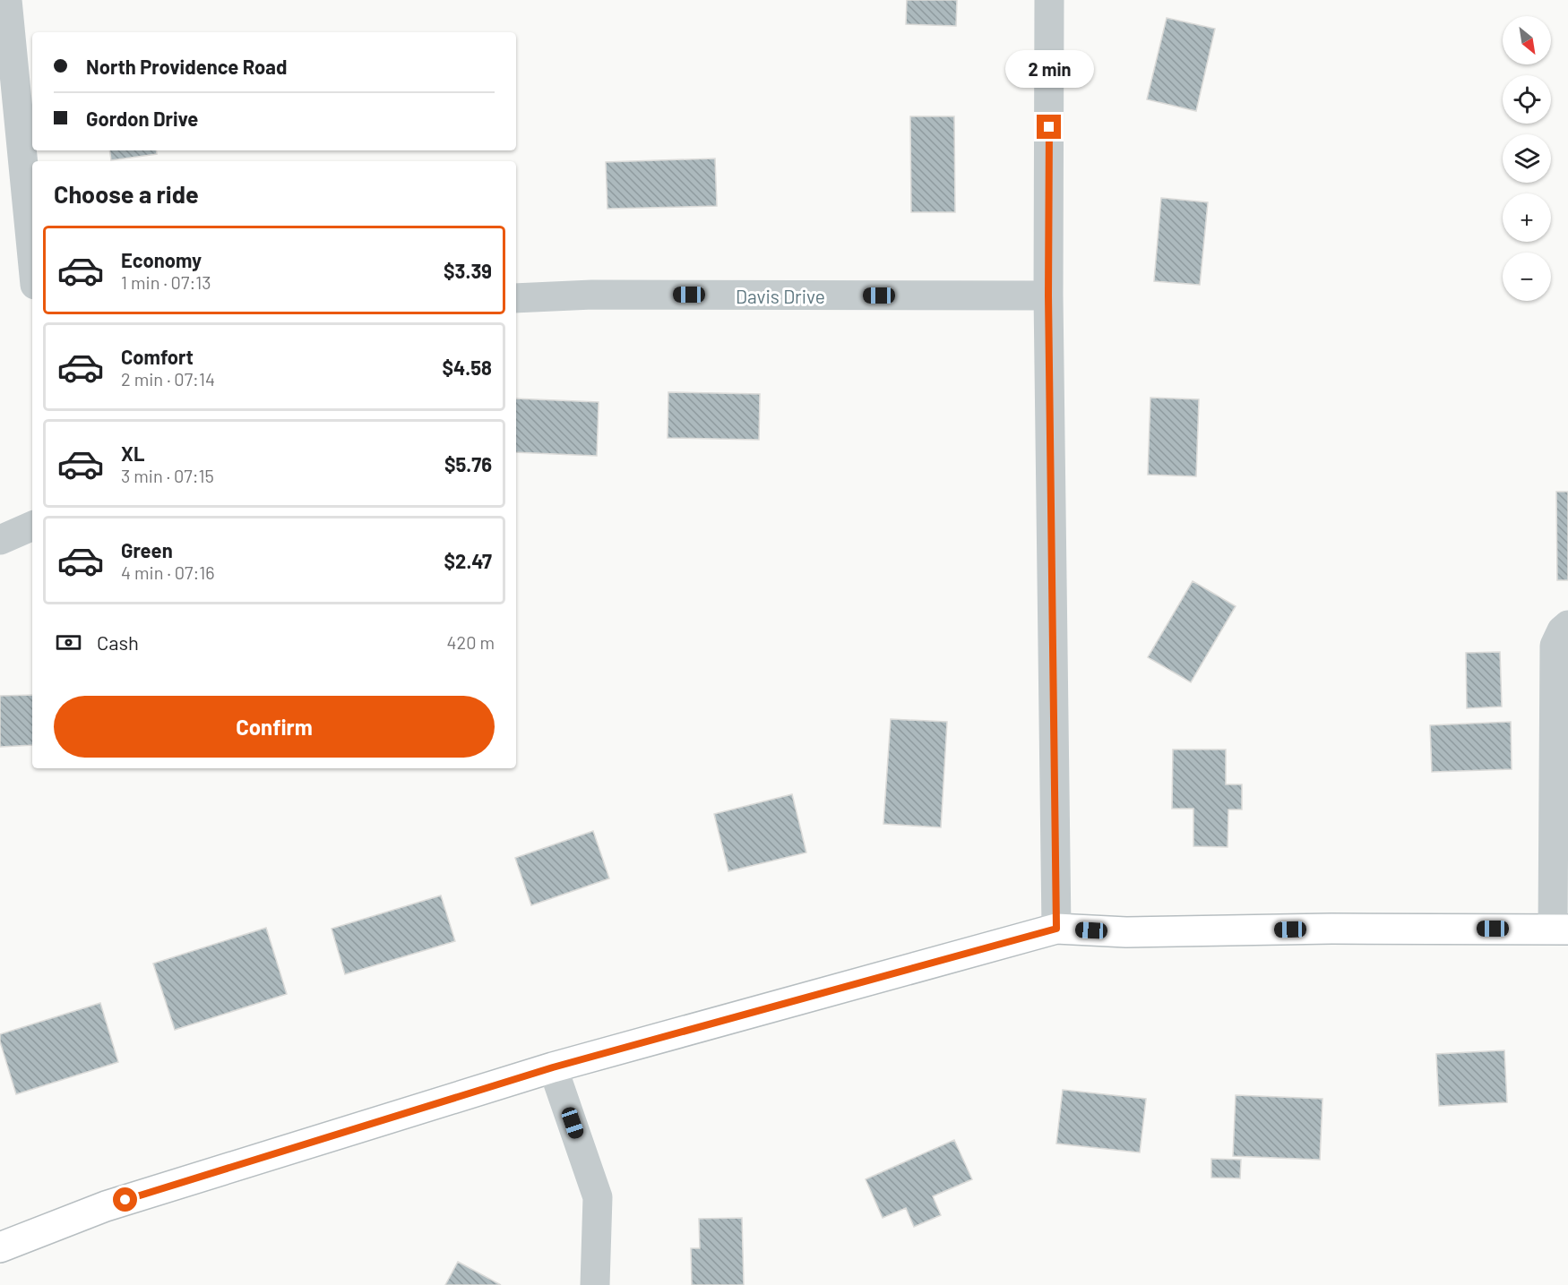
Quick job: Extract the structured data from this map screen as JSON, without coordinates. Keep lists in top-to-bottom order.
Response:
{
  "streets": {
    "street": ["Davis Drive"]
  },
  "north": "bottom right",
  "page": {
    "map_buttons": ["+", "−"],
    "banner": ["North Providence Road", "Gordon Drive"],
    "bubble": "2 min",
    "heading": "Choose a ride",
    "list": [
      {
        "name": "Economy",
        "note": "1 min · 07:13",
        "value": "$3.39"
      },
      {
        "name": "Comfort",
        "note": "2 min · 07:14",
        "value": "$4.58"
      },
      {
        "name": "XL",
        "note": "3 min · 07:15",
        "value": "$5.76"
      },
      {
        "name": "Green",
        "note": "4 min · 07:16",
        "value": "$2.47"
      }
    ],
    "pay": ["Cash", "420 m"],
    "buttons": "Confirm"
  }
}
